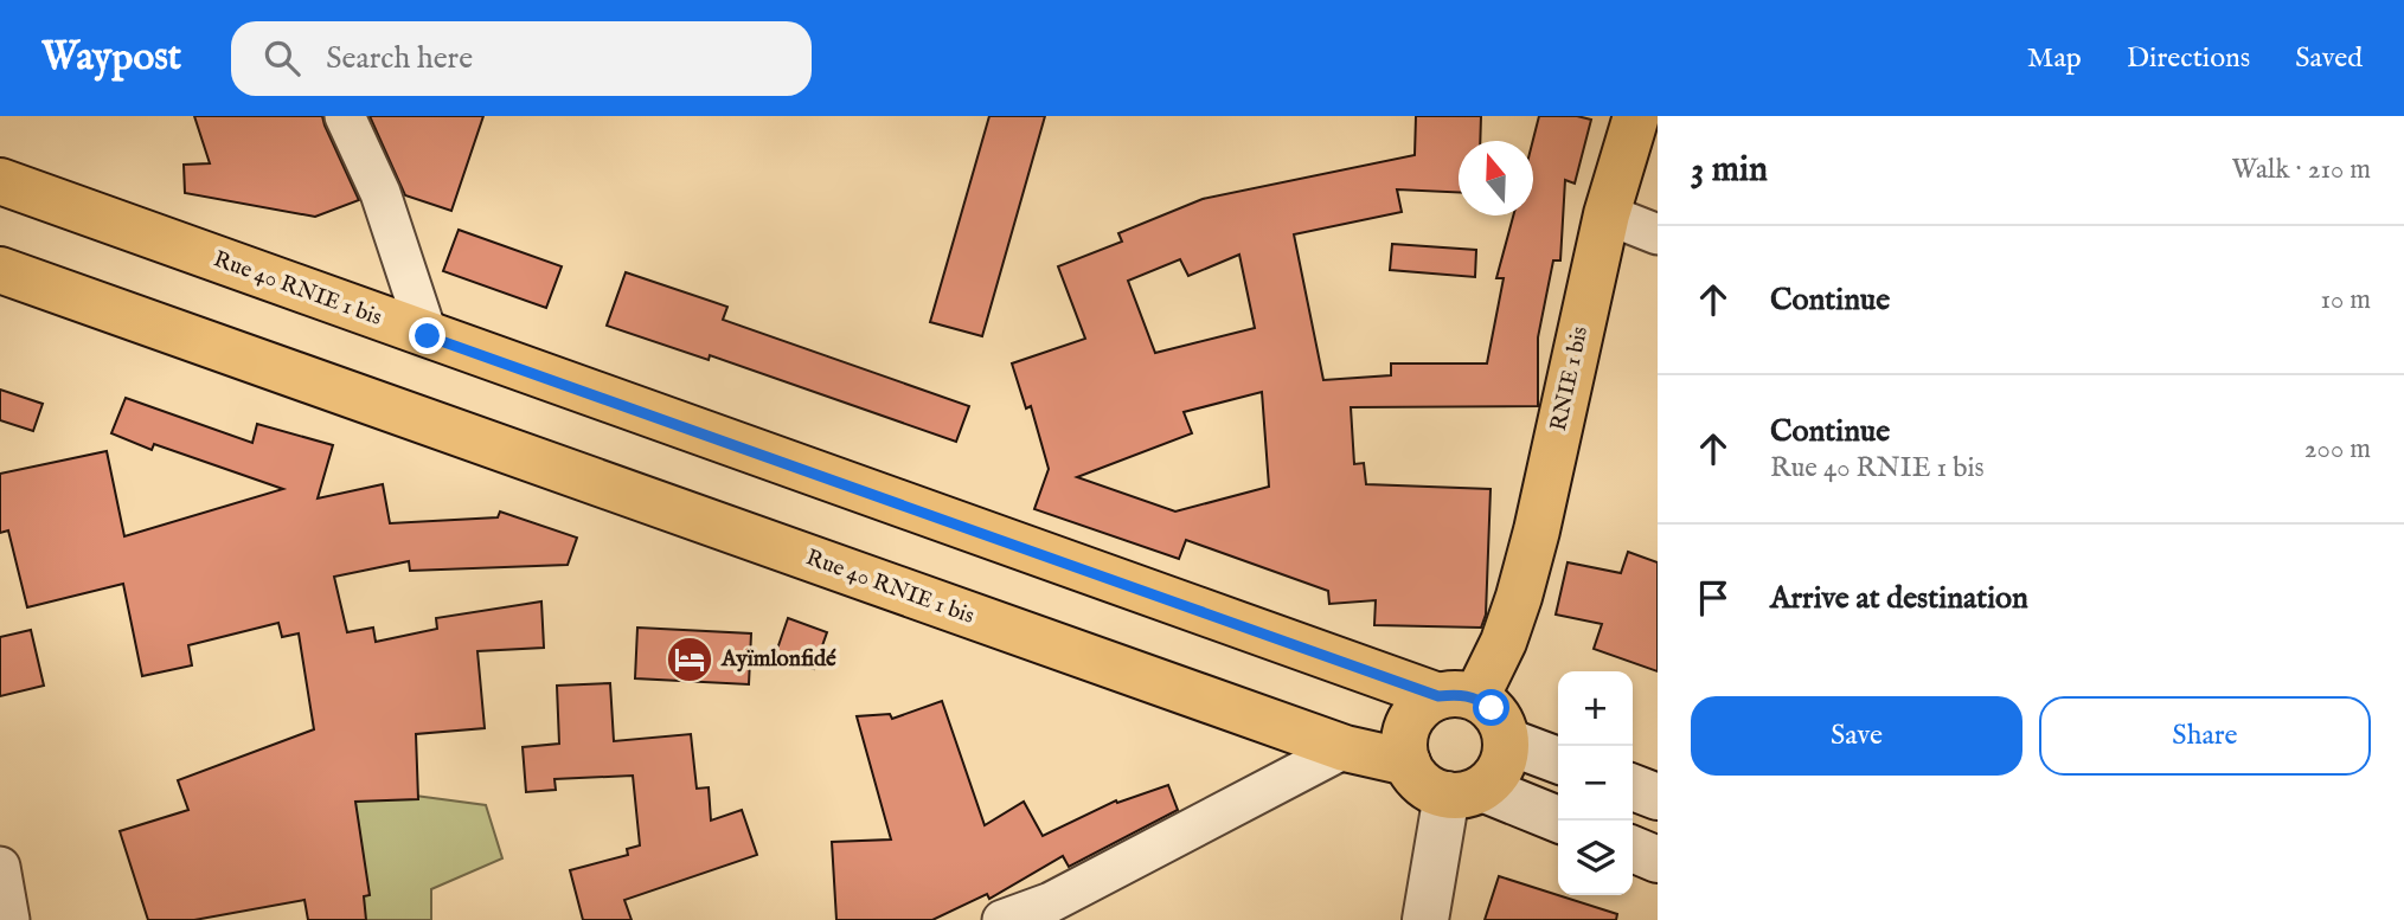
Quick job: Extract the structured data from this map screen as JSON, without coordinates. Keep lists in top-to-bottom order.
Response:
{
  "streets": {
    "main road": ["Rue 40 RNIE 1 bis", "RNIE 1 bis"]
  },
  "crossings": [
    ["Rue 40 RNIE 1 bis", "RNIE 1 bis"]
  ],
  "places": {
    "hotel": ["Ayïmlonfidé"]
  },
  "north": "top",
  "page": {
    "header": "Waypost",
    "search": "Search here",
    "nav": ["Map", "Directions", "Saved"],
    "heading": ["3 min", "Walk · 210 m"],
    "list": [
      ["Continue", "10 m"],
      ["Continue", "Rue 40 RNIE 1 bis", "200 m"],
      "Arrive at destination"
    ],
    "map_buttons": ["+", "−"],
    "buttons": ["Save", "Share"]
  }
}
